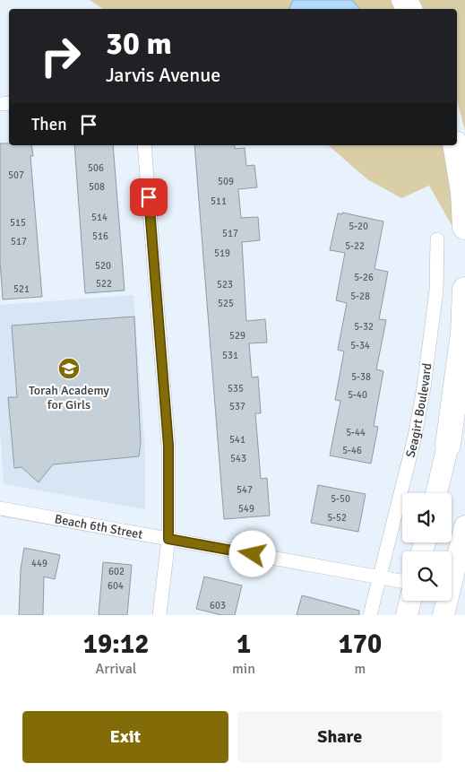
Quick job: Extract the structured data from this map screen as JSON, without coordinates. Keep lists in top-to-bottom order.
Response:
{
  "streets": {
    "street": ["Seagirt Boulevard", "Beach 6th Street"]
  },
  "crossings": [
    ["Seagirt Boulevard", "Beach 6th Street"]
  ],
  "places": {
    "school or university": ["Torah Academy for Girls"]
  },
  "house_numbers": [
    "506",
    "507",
    "509",
    "508",
    "511",
    "514",
    "515",
    "5-20",
    "517",
    "516",
    "517",
    "5-22",
    "519",
    "520",
    "5-26",
    "522",
    "523",
    "521",
    "5-28",
    "525",
    "5-32",
    "529",
    "5-34",
    "531",
    "5-38",
    "535",
    "5-40",
    "537",
    "5-44",
    "541",
    "5-46",
    "543",
    "547",
    "5-50",
    "549",
    "5-52",
    "449",
    "602",
    "604",
    "603"
  ],
  "page": {
    "turn": ["30 m", "Jarvis Avenue"],
    "then": "Then",
    "eta": [
      "19:12",
      "Arrival",
      "1",
      "min",
      "170",
      "m"
    ],
    "buttons": ["Exit", "Share"]
  }
}
